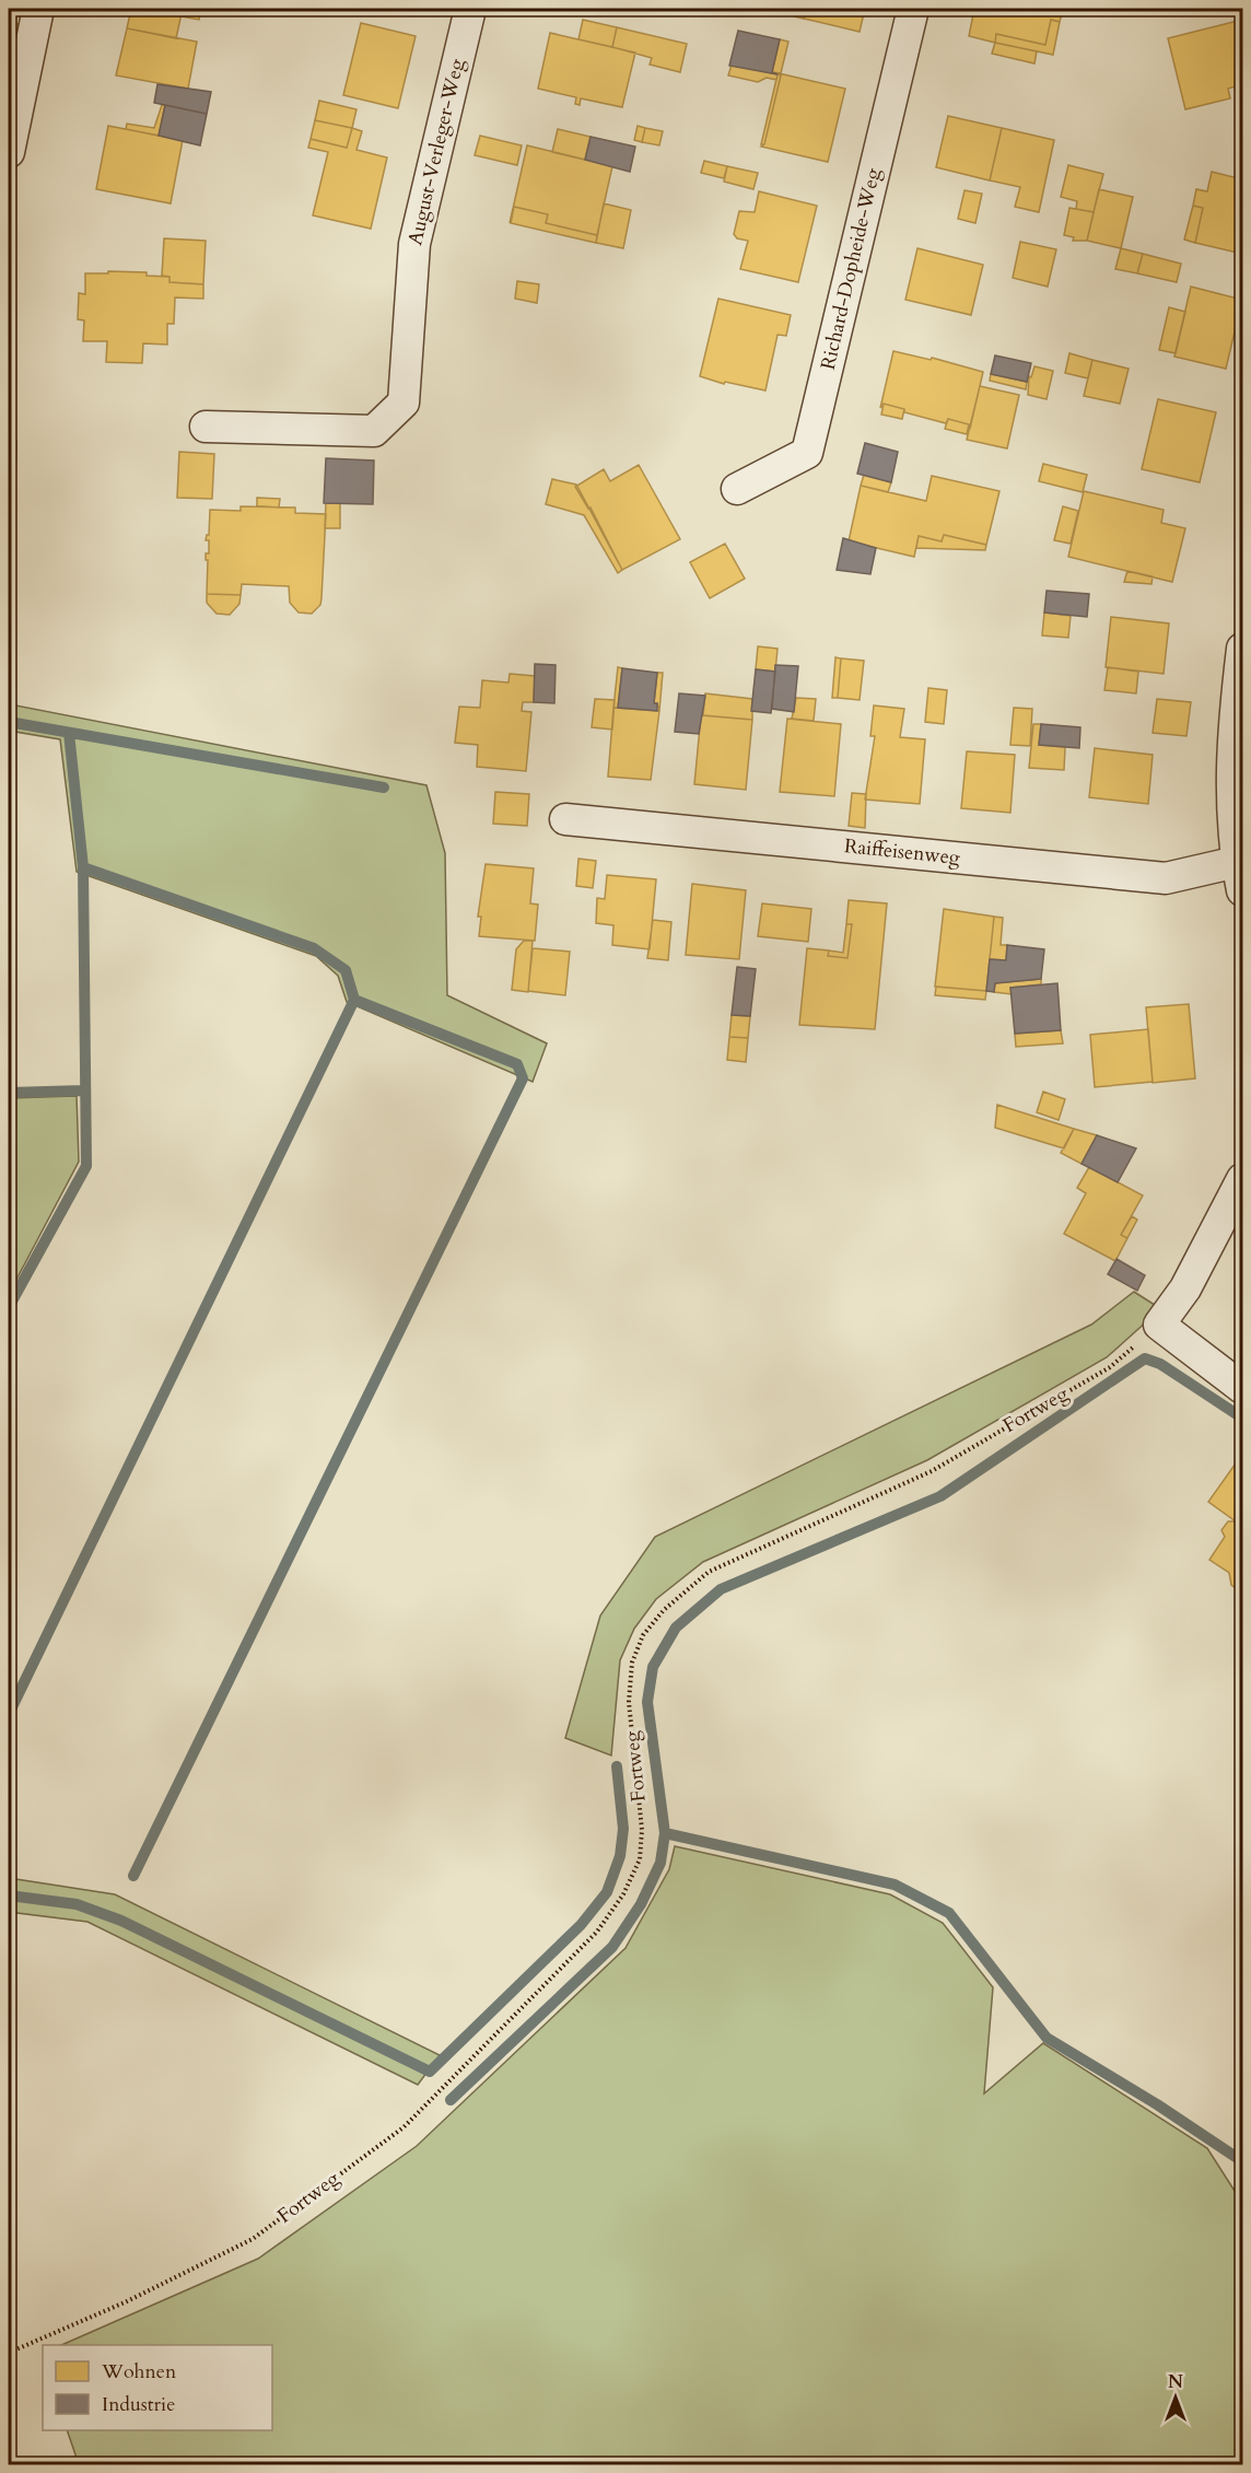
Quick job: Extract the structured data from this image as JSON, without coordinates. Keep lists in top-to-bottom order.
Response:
{
  "streets": {
    "street": ["August-Verleger-Weg", "Richard-Dopheide-Weg", "Raiffeisenweg"],
    "path": ["Fortweg"]
  },
  "legend": ["Wohnen", "Industrie"],
  "north": "top"
}
